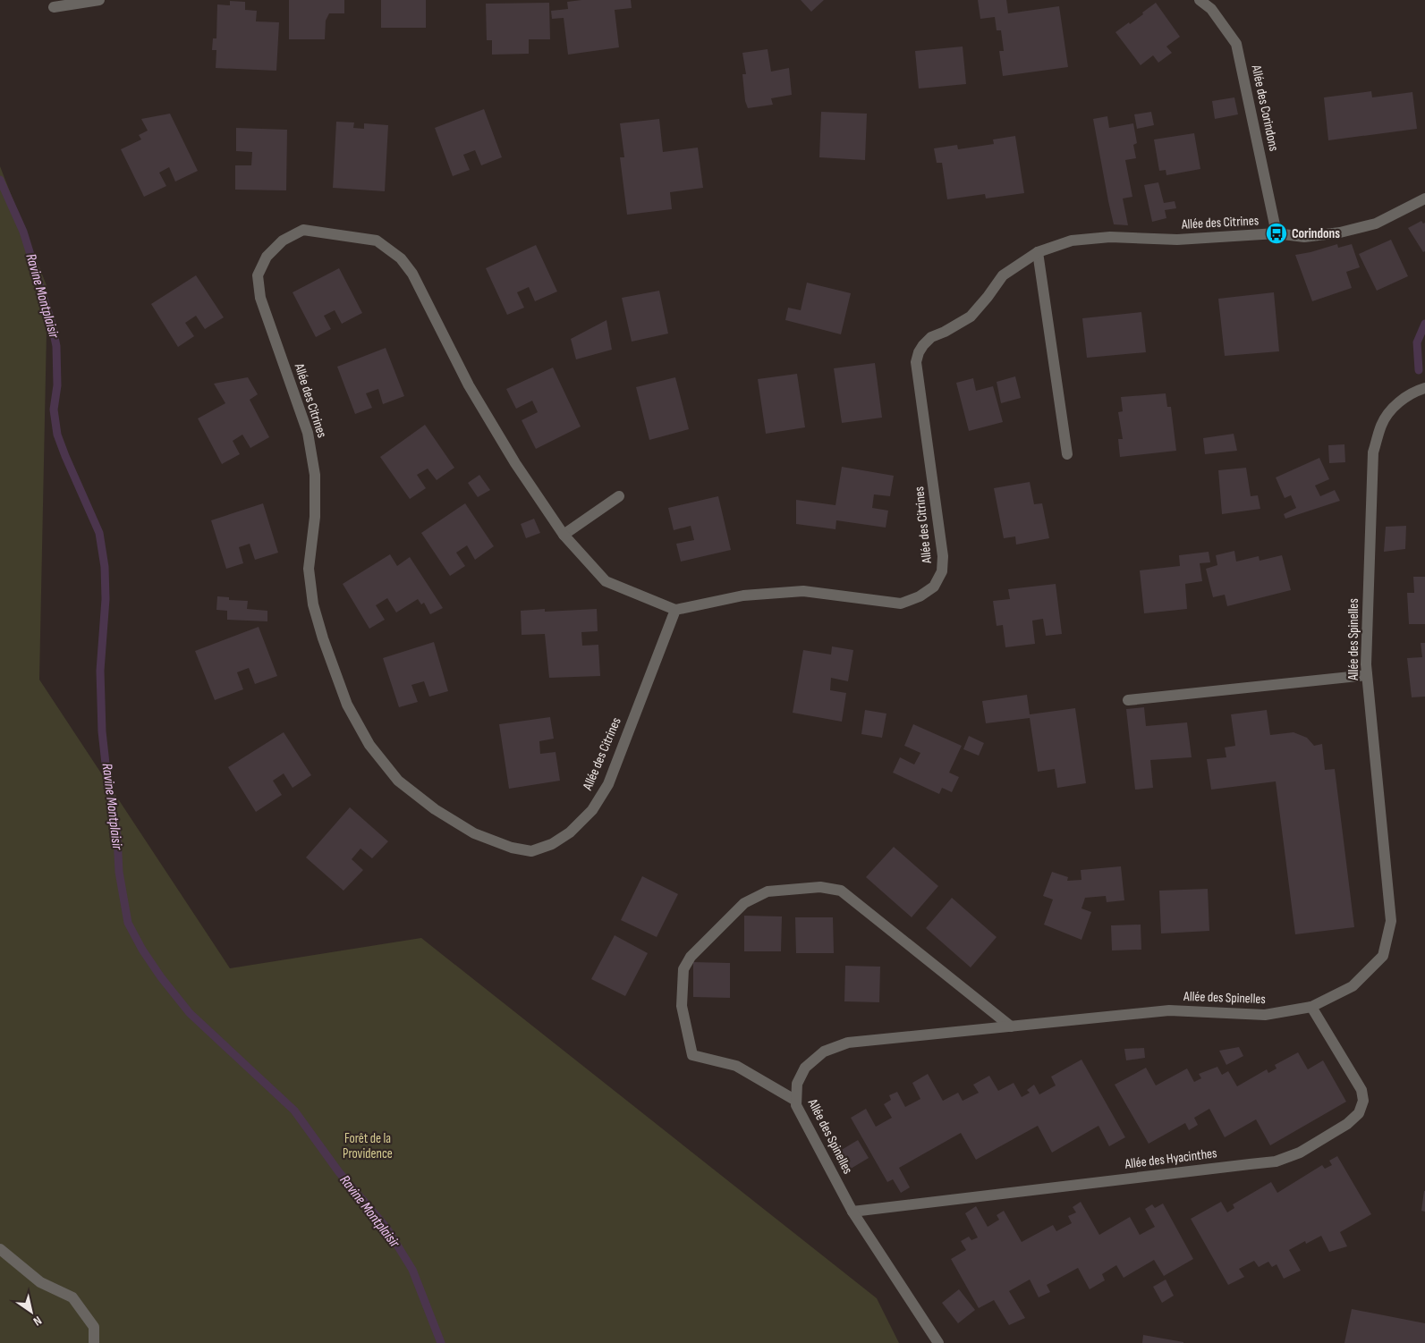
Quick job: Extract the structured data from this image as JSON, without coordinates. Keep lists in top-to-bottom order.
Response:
{
  "streets": {
    "street": [
      "Allée des Corindons",
      "Allée des Citrines",
      "Allée des Spinelles",
      "Allée des Hyacinthes"
    ]
  },
  "crossings": [
    ["Allée des Corindons", "Allée des Citrines"],
    ["Allée des Spinelles", "Allée des Hyacinthes"]
  ],
  "water": ["Ravine Montplaisir"],
  "parks": ["Forêt de la Providence"],
  "places": {
    "bus stop": ["Corindons"]
  },
  "north": "bottom right"
}
